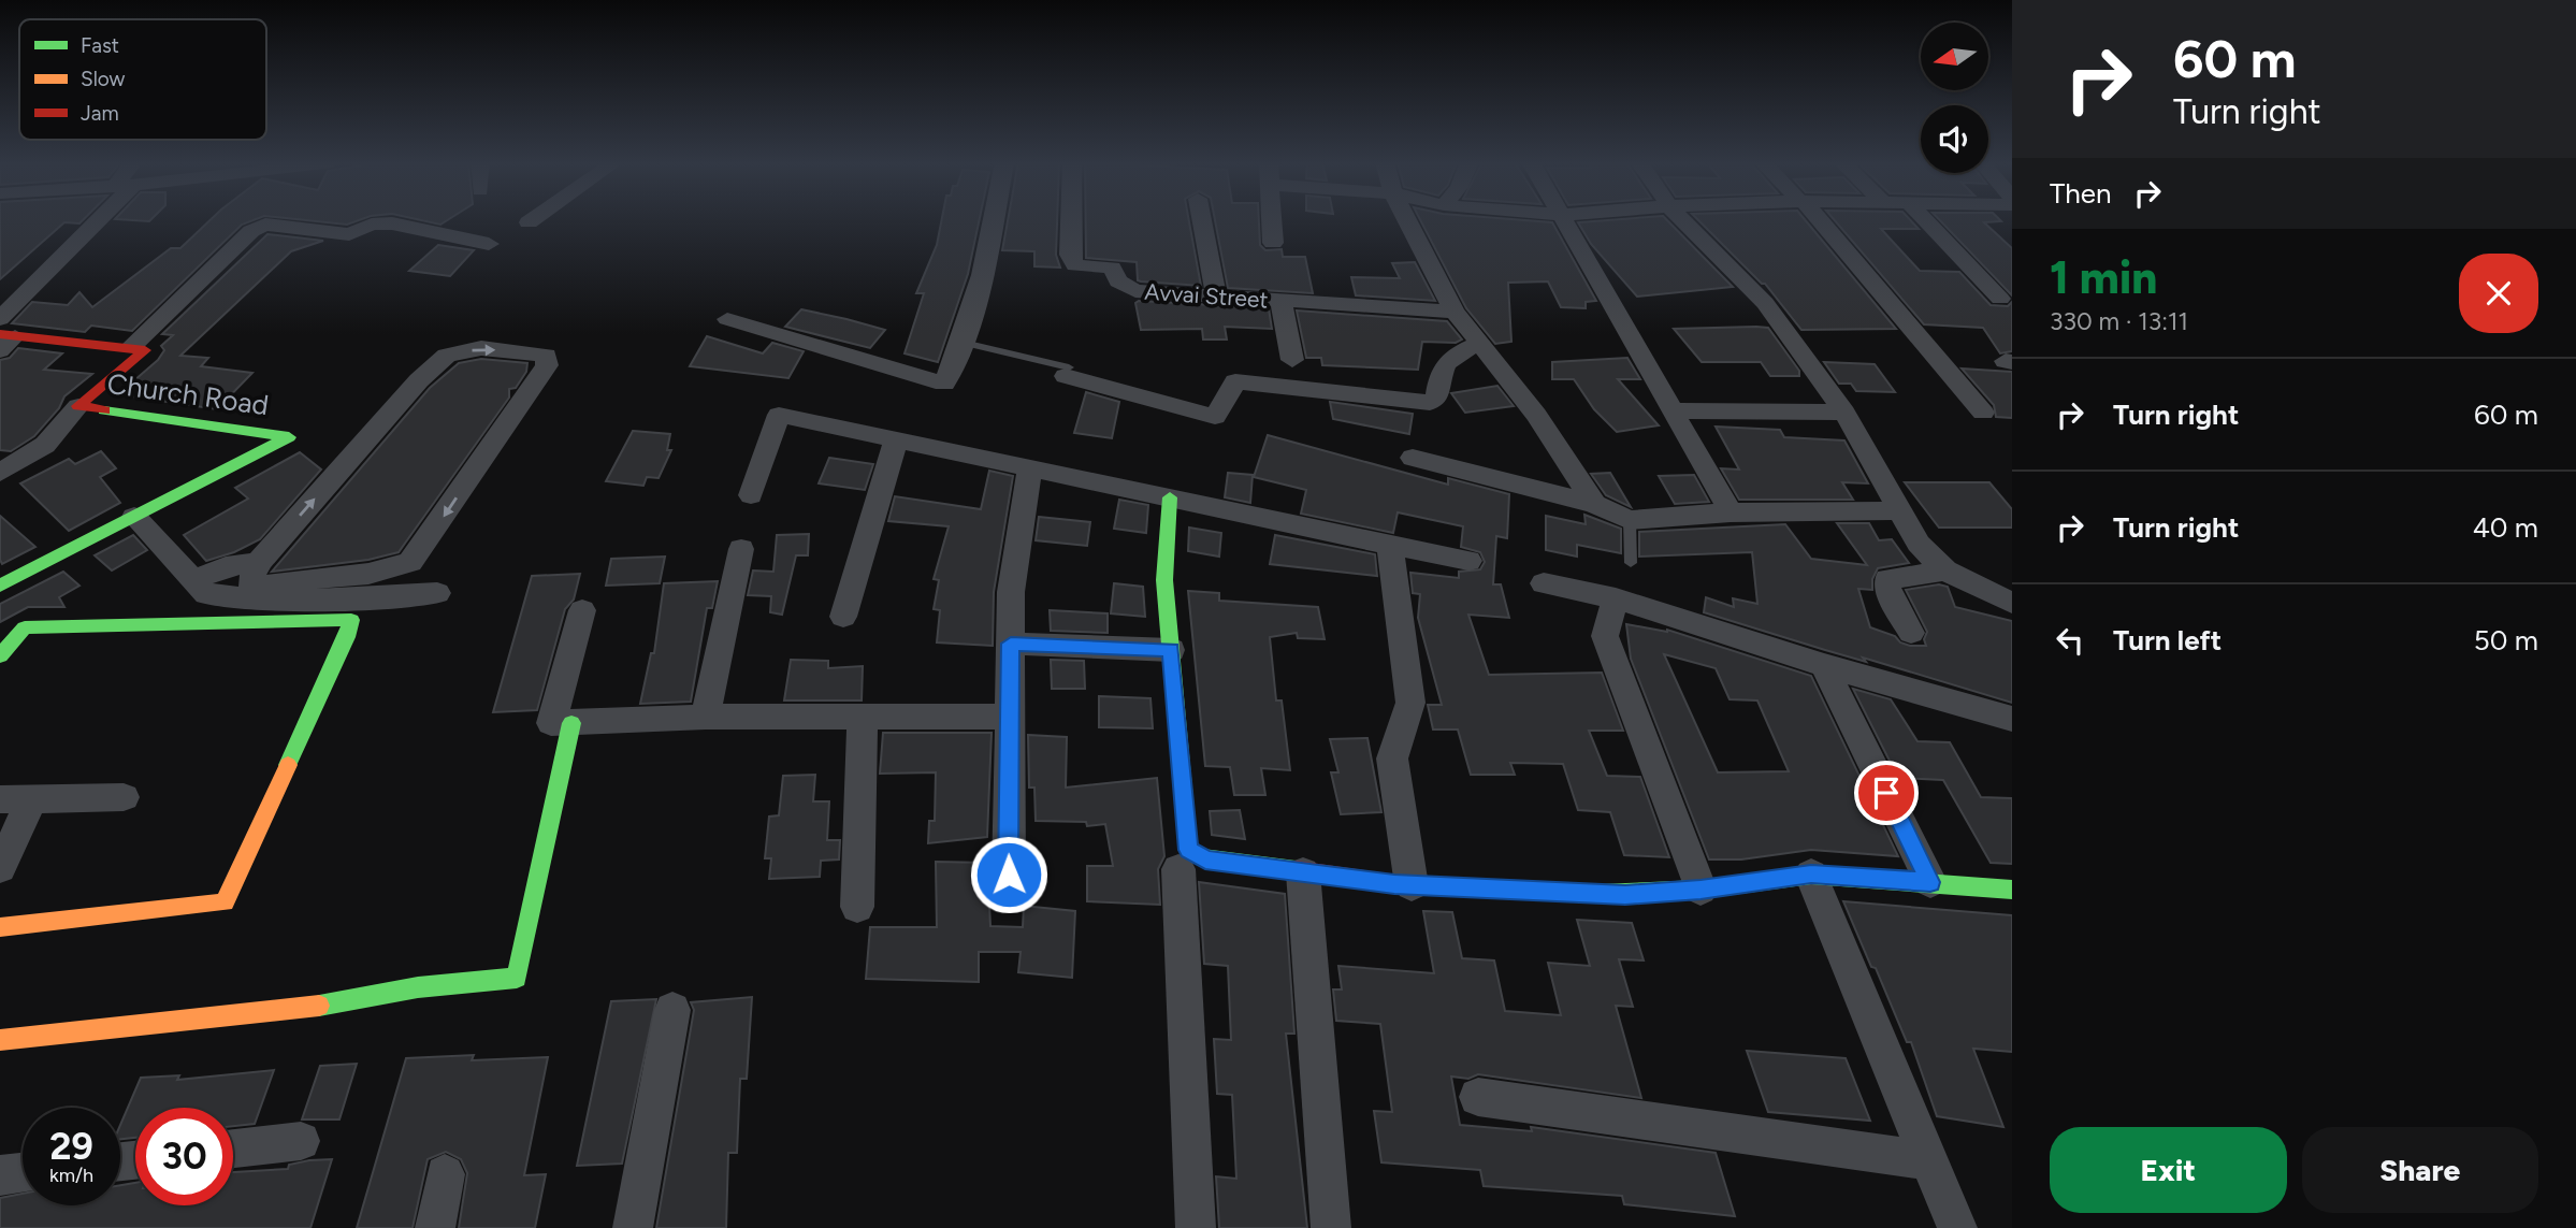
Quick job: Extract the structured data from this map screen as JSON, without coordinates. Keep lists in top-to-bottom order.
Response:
{
  "streets": {
    "street": ["Avvai Street", "Church Road"]
  },
  "legend": ["Fast", "Slow", "Jam"],
  "north": "left",
  "page": {
    "turn": ["60 m", "Turn right"],
    "then": "Then",
    "heading": ["1 min", "330 m · 13:11"],
    "list": [
      {
        "name": "Turn right",
        "value": "60 m"
      },
      {
        "name": "Turn right",
        "value": "40 m"
      },
      {
        "name": "Turn left",
        "value": "50 m"
      }
    ],
    "speed": "29 km/h",
    "limit": "30",
    "buttons": ["Exit", "Share"]
  }
}
